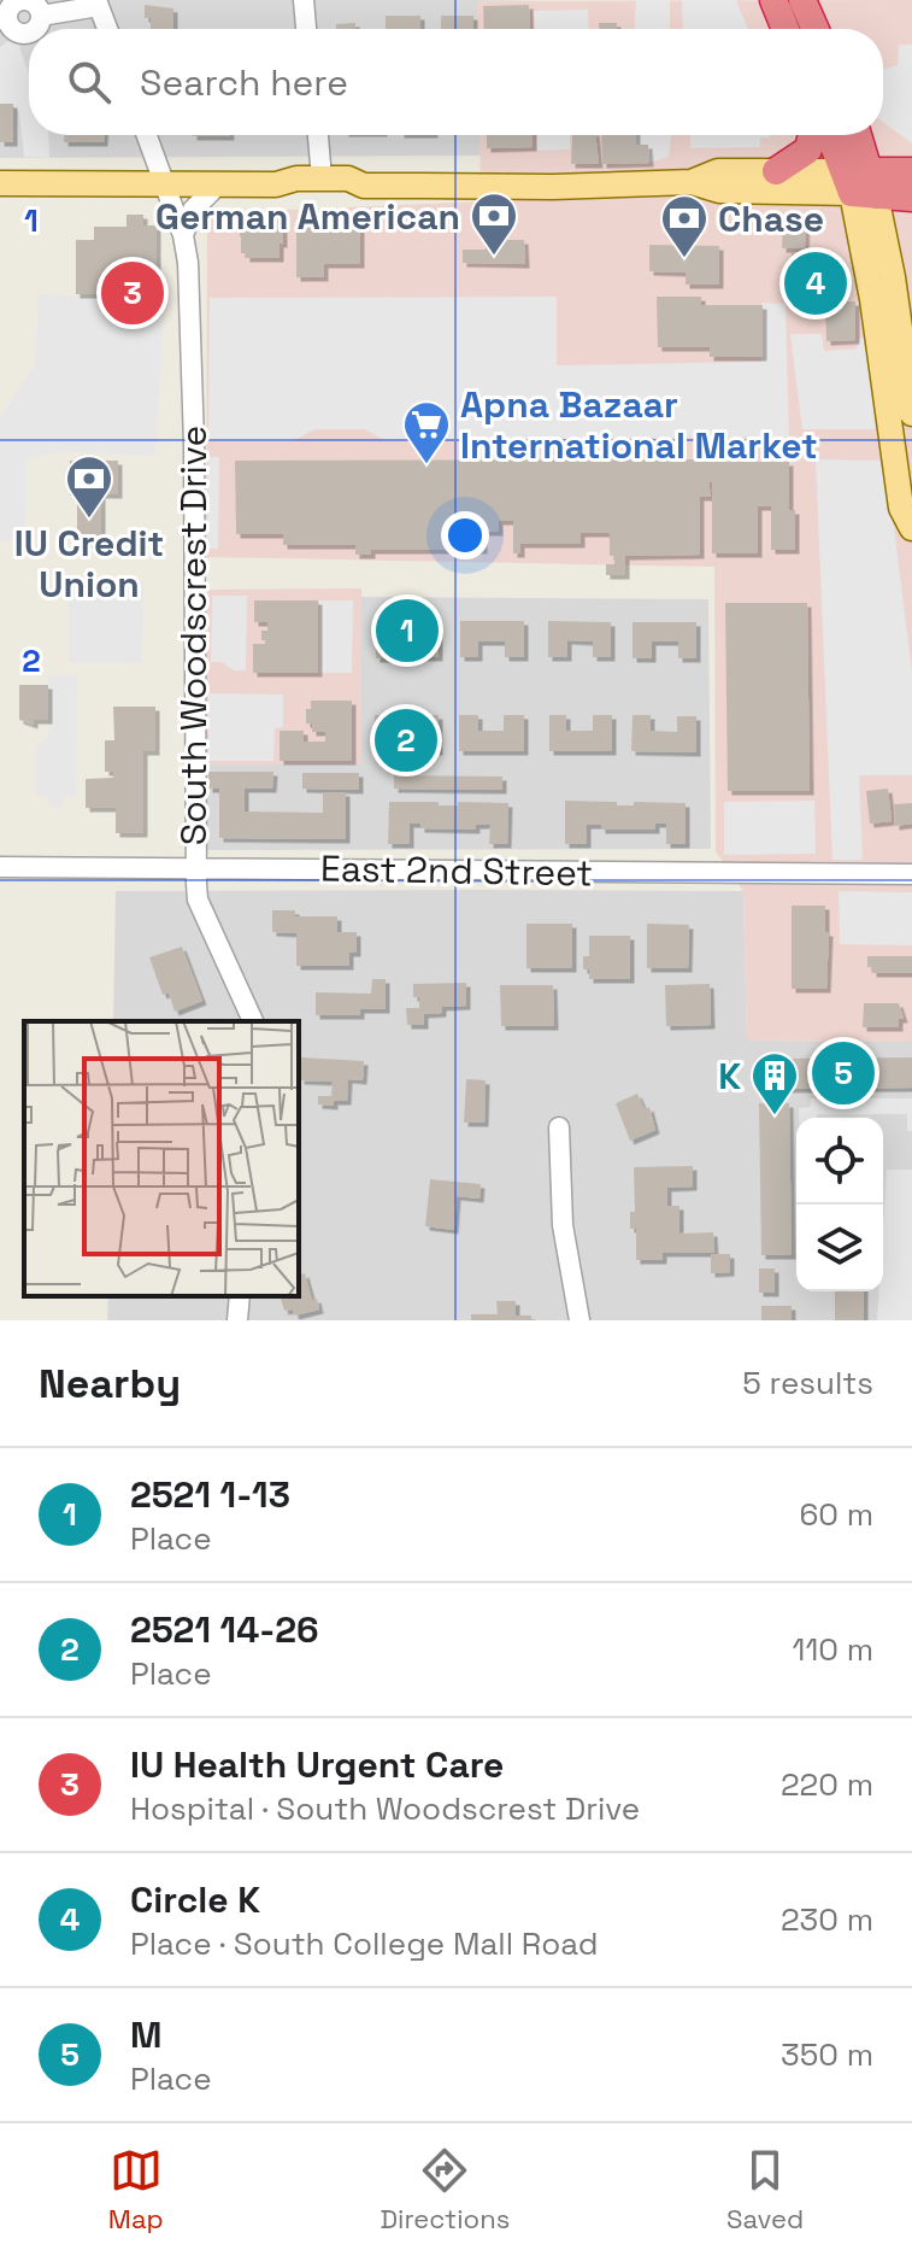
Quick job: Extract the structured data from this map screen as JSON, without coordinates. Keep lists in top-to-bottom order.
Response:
{
  "streets": {
    "street": ["South Woodscrest Drive", "East 2nd Street"]
  },
  "crossings": [
    ["South Woodscrest Drive", "East 2nd Street"]
  ],
  "places": {
    "bank": ["German American", "Chase", "IU Credit Union"],
    "supermarket": ["Apna Bazaar International Market"],
    "building": ["K"]
  },
  "page": {
    "search": "Search here",
    "pins": [
      "4",
      "3",
      "1",
      "2",
      "5"
    ],
    "heading": ["Nearby", "5 results"],
    "list": [
      {
        "mark": "1",
        "name": "2521 1-13",
        "note": "Place",
        "value": "60 m"
      },
      {
        "mark": "2",
        "name": "2521 14-26",
        "note": "Place",
        "value": "110 m"
      },
      {
        "mark": "3",
        "name": "IU Health Urgent Care",
        "note": "Hospital · South Woodscrest Drive",
        "value": "220 m"
      },
      {
        "mark": "4",
        "name": "Circle K",
        "note": "Place · South College Mall Road",
        "value": "230 m"
      },
      {
        "mark": "5",
        "name": "M",
        "note": "Place",
        "value": "350 m"
      }
    ],
    "nav": ["Map", "Directions", "Saved"]
  },
  "grid": {
    "rows": ["1", "2"]
  }
}
